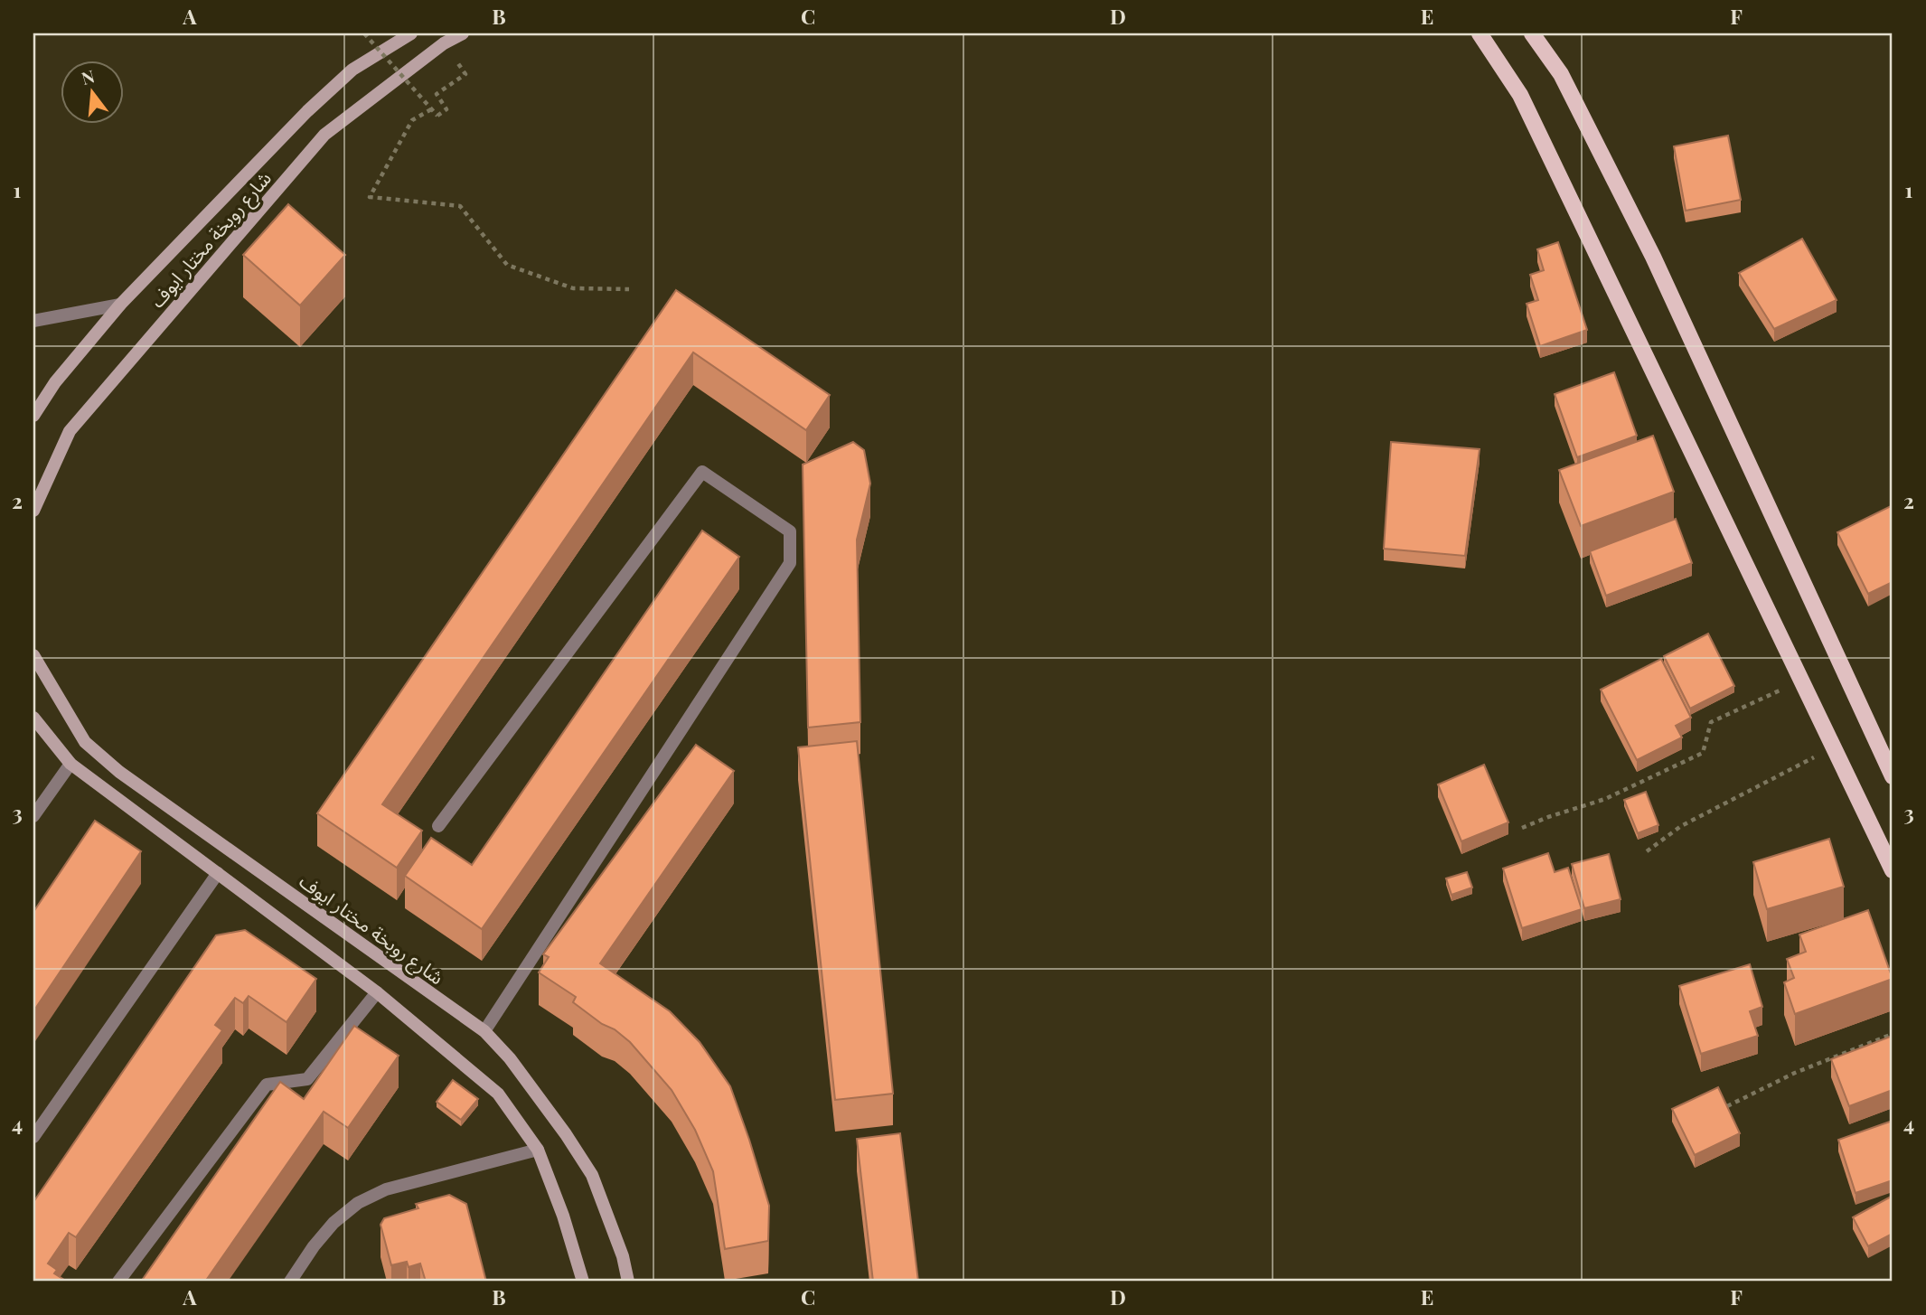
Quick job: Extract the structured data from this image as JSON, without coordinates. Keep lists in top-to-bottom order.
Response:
{
  "streets": {
    "street": ["شارع روبخة مختار ايوف"]
  },
  "north": "top",
  "grid": {
    "columns": [
      "A",
      "B",
      "C",
      "D",
      "E",
      "F"
    ],
    "rows": [
      "1",
      "2",
      "3",
      "4"
    ]
  }
}
